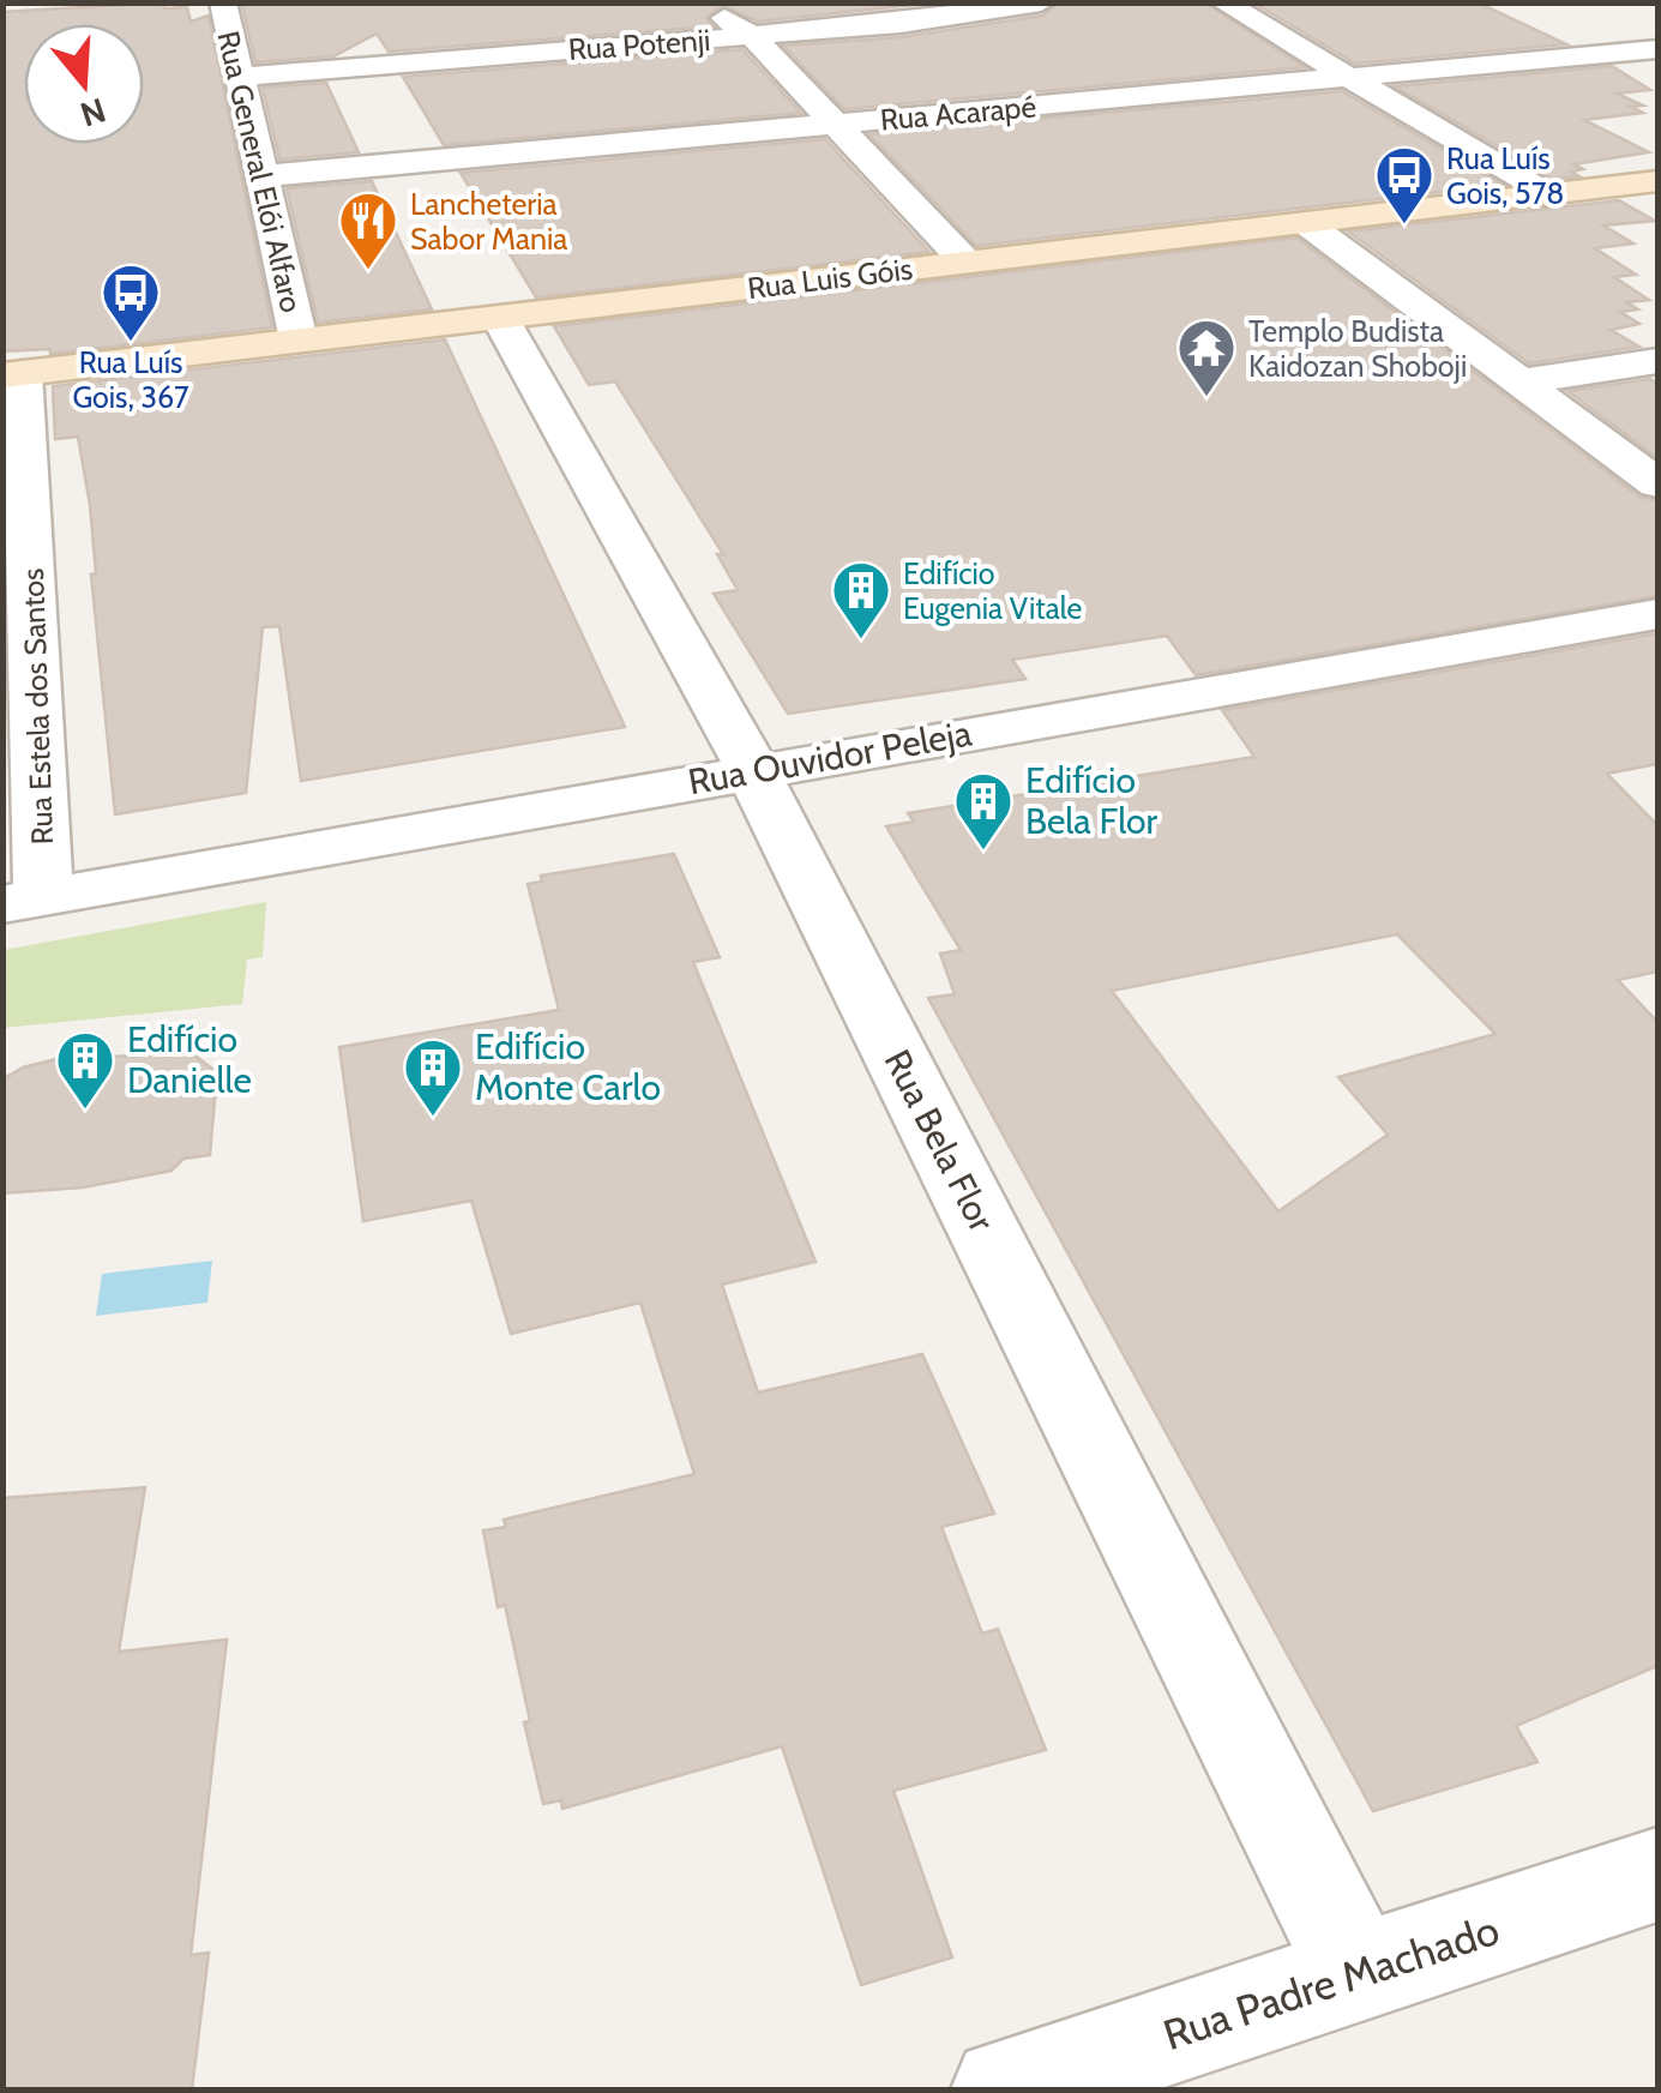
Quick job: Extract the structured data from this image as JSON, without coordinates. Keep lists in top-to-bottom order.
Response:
{
  "streets": {
    "street": [
      "Rua Potenji",
      "Rua Acarapé",
      "Rua General Elói Alfaro",
      "Rua Luis Góis",
      "Rua Estela dos Santos",
      "Rua Ouvidor Peleja",
      "Rua Bela Flor",
      "Rua Padre Machado"
    ]
  },
  "crossings": [
    ["Rua Potenji", "Rua General Elói Alfaro"],
    ["Rua Acarapé", "Rua General Elói Alfaro"],
    ["Rua General Elói Alfaro", "Rua Luis Góis"],
    ["Rua Luis Góis", "Rua Estela dos Santos"],
    ["Rua Luis Góis", "Rua Bela Flor"],
    ["Rua Estela dos Santos", "Rua Ouvidor Peleja"],
    ["Rua Ouvidor Peleja", "Rua Bela Flor"],
    ["Rua Bela Flor", "Rua Padre Machado"]
  ],
  "places": {
    "bus stop": ["Rua Luís Gois, 578", "Rua Luís Gois, 367"],
    "restaurant": ["Lancheteria Sabor Mania"],
    "temple": ["Templo Budista Kaidozan Shoboji"],
    "building": [
      "Edifício Eugenia Vitale",
      "Edifício Bela Flor",
      "Edifício Danielle",
      "Edifício Monte Carlo"
    ]
  },
  "north": "bottom"
}
